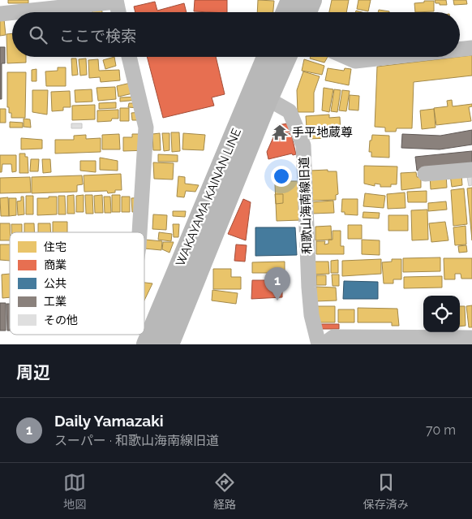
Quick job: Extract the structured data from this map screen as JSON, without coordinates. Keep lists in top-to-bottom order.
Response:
{
  "streets": {
    "main road": ["WAKAYAMA KAINAN LINE"],
    "street": ["和歌山海南線旧道"]
  },
  "crossings": [
    ["WAKAYAMA KAINAN LINE", "和歌山海南線旧道"]
  ],
  "places": {
    "temple": ["手平地蔵尊"]
  },
  "legend": [
    "住宅",
    "商業",
    "公共",
    "工業",
    "その他"
  ],
  "page": {
    "search": "ここで検索",
    "pins": "1",
    "heading": "周辺",
    "list": [
      {
        "mark": "1",
        "name": "Daily Yamazaki",
        "note": "スーパー · 和歌山海南線旧道",
        "value": "70 m"
      }
    ],
    "nav": ["地図", "経路", "保存済み"]
  }
}
